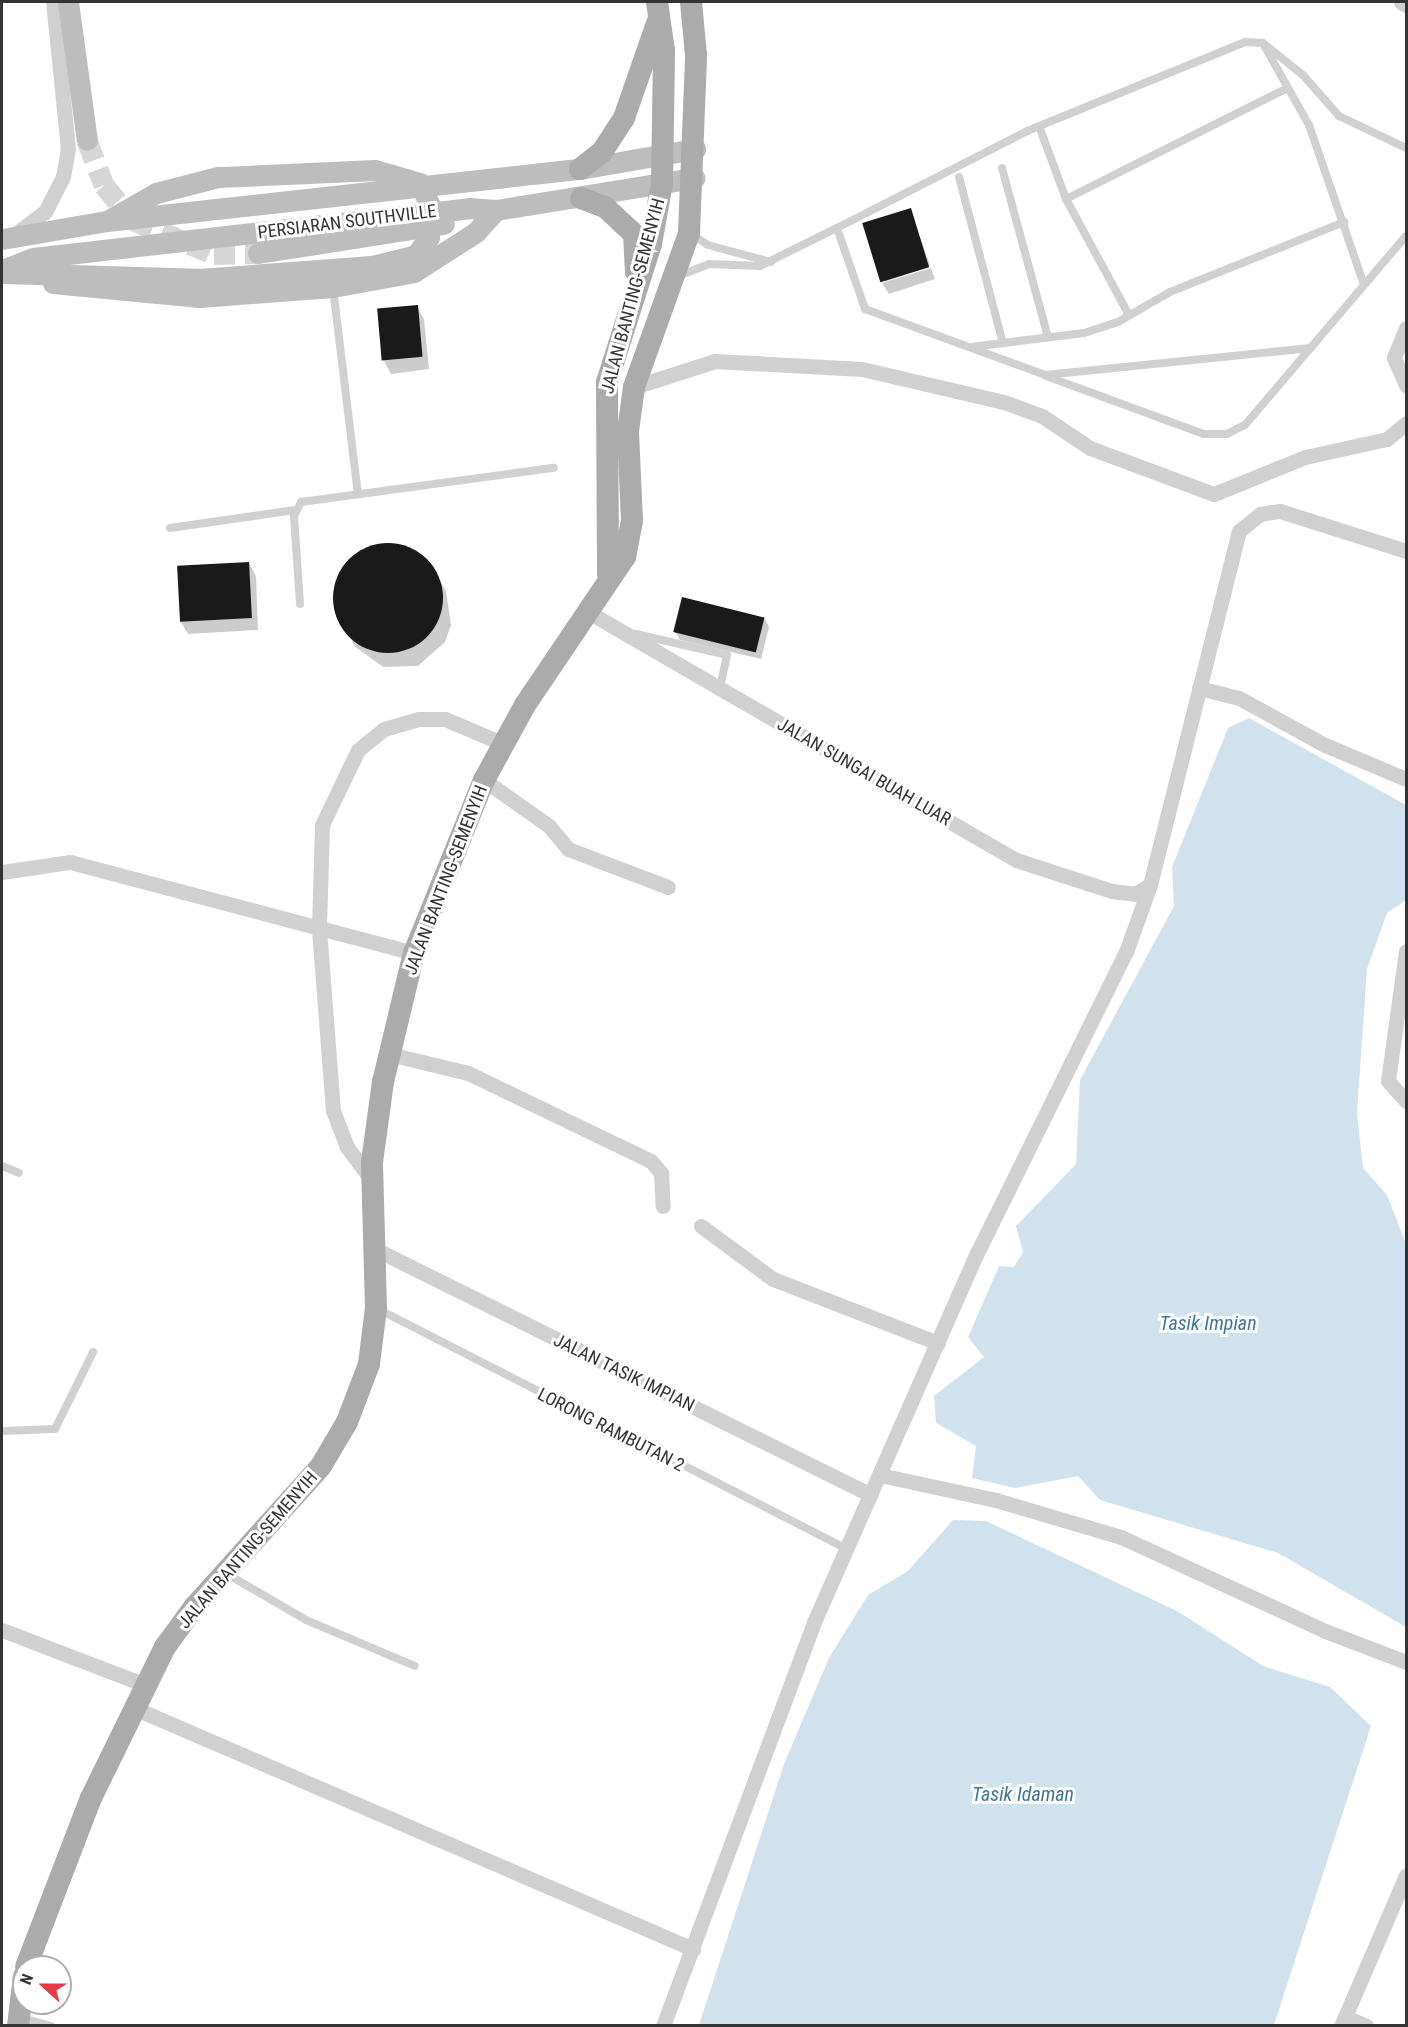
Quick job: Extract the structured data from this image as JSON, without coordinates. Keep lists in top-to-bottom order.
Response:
{
  "streets": {
    "main road": ["PERSIARAN SOUTHVILLE", "JALAN BANTING-SEMENYIH"],
    "street": ["JALAN SUNGAI BUAH LUAR", "JALAN TASIK IMPIAN"],
    "lane": ["LORONG RAMBUTAN 2"]
  },
  "crossings": [
    ["PERSIARAN SOUTHVILLE", "JALAN BANTING-SEMENYIH"],
    ["JALAN BANTING-SEMENYIH", "JALAN SUNGAI BUAH LUAR"],
    ["JALAN BANTING-SEMENYIH", "JALAN TASIK IMPIAN"],
    ["JALAN BANTING-SEMENYIH", "LORONG RAMBUTAN 2"]
  ],
  "water": ["Tasik Impian", "Tasik Idaman"],
  "north": "left"
}
